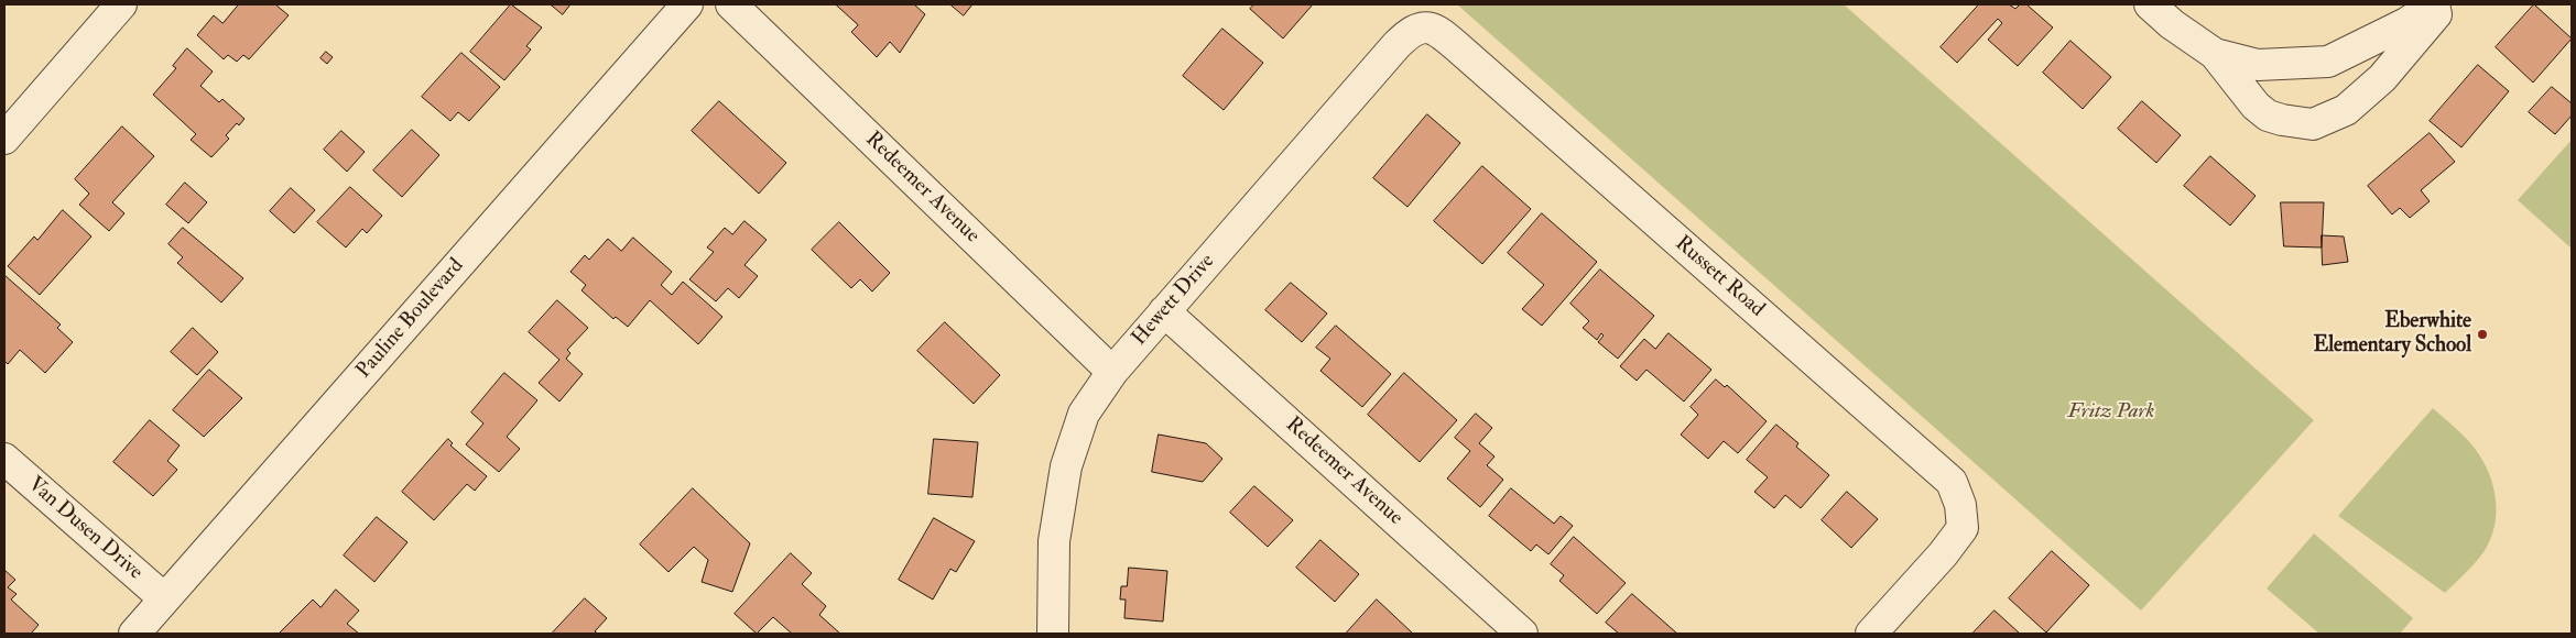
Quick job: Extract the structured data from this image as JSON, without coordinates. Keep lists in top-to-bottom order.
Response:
{
  "streets": {
    "street": [
      "Redeemer Avenue",
      "Russett Road",
      "Hewett Drive",
      "Pauline Boulevard",
      "Van Dusen Drive"
    ]
  },
  "crossings": [
    ["Redeemer Avenue", "Hewett Drive"],
    ["Russett Road", "Hewett Drive"],
    ["Pauline Boulevard", "Van Dusen Drive"]
  ],
  "parks": ["Fritz Park"],
  "places": ["Eberwhite Elementary School"]
}
